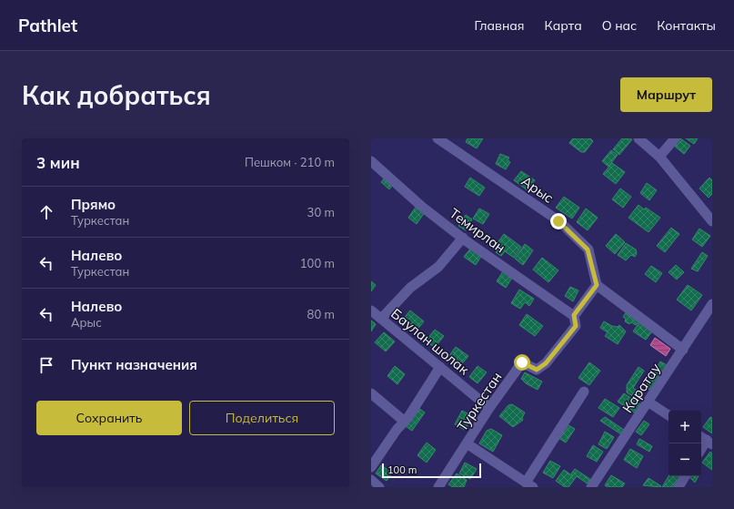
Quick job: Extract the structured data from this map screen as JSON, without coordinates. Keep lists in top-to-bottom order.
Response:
{
  "streets": {
    "street": [
      "Арыс",
      "Темирлан",
      "Баулан шолак",
      "Каратау",
      "Туркестан"
    ]
  },
  "crossings": [
    ["Арыс", "Туркестан"],
    ["Темирлан", "Туркестан"],
    ["Баулан шолак", "Туркестан"]
  ],
  "scale_bar": "100 m",
  "page": {
    "header": "Pathlet",
    "nav": [
      "Главная",
      "Карта",
      "О нас",
      "Контакты"
    ],
    "buttons": [
      "Маршрут",
      ["Сохранить", "Поделиться"]
    ],
    "title": "Как добраться",
    "heading": ["3 мин", "Пешком · 210 m"],
    "list": [
      ["Прямо", "Туркестан", "30 m"],
      ["Налево", "Туркестан", "100 m"],
      ["Налево", "Арыс", "80 m"],
      "Пункт назначения"
    ],
    "map_buttons": ["+", "−"],
    "scale": "100 m"
  }
}
